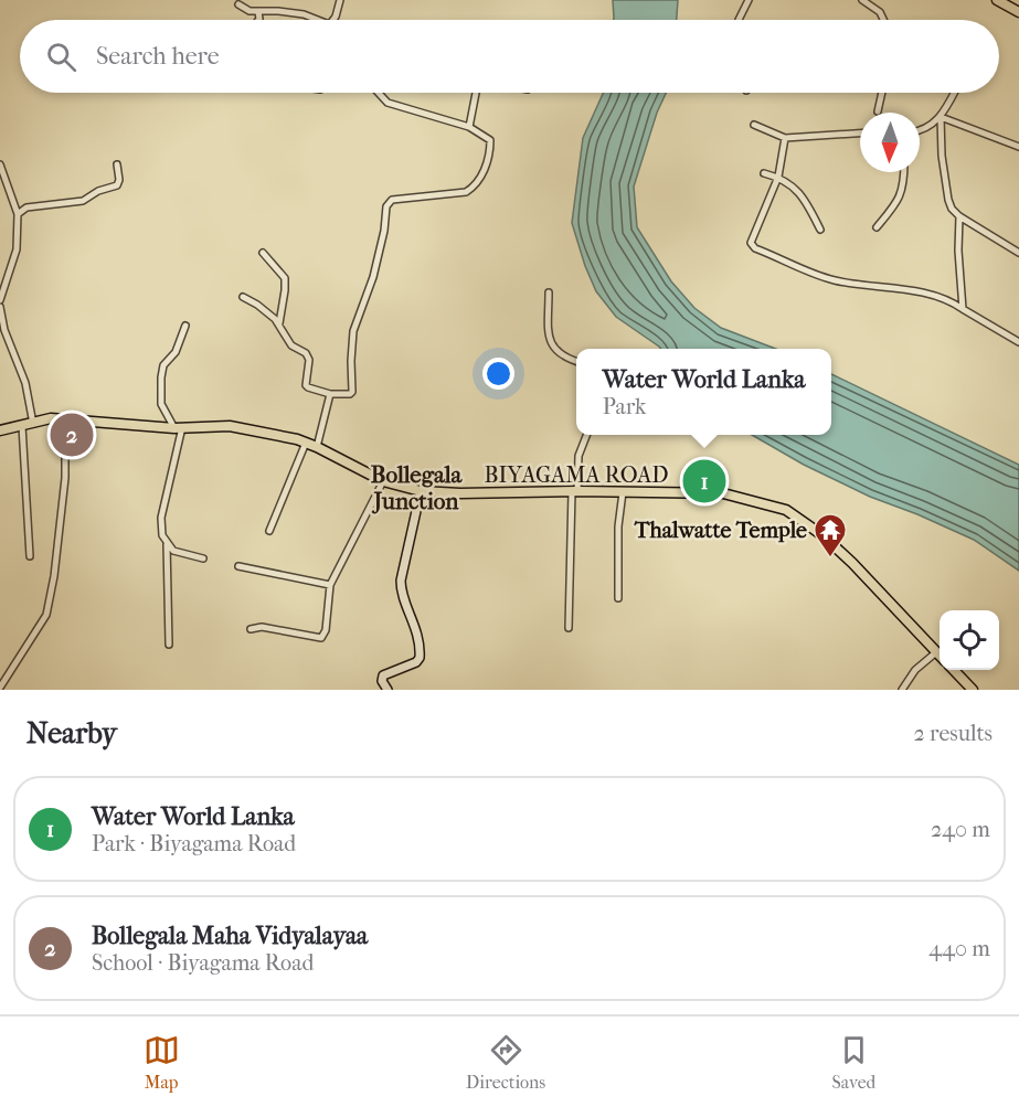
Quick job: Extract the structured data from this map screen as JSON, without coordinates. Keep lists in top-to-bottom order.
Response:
{
  "streets": {
    "main road": ["BIYAGAMA ROAD"]
  },
  "districts": ["Bollegala Junction"],
  "places": {
    "temple": ["Thalwatte Temple"]
  },
  "north": "bottom",
  "page": {
    "search": "Search here",
    "popup": ["Water World Lanka", "Park"],
    "pins": ["2", "1"],
    "heading": ["Nearby", "2 results"],
    "list": [
      {
        "mark": "1",
        "name": "Water World Lanka",
        "note": "Park · Biyagama Road",
        "value": "240 m"
      },
      {
        "mark": "2",
        "name": "Bollegala Maha Vidyalayaa",
        "note": "School · Biyagama Road",
        "value": "440 m"
      }
    ],
    "nav": ["Map", "Directions", "Saved"]
  }
}
